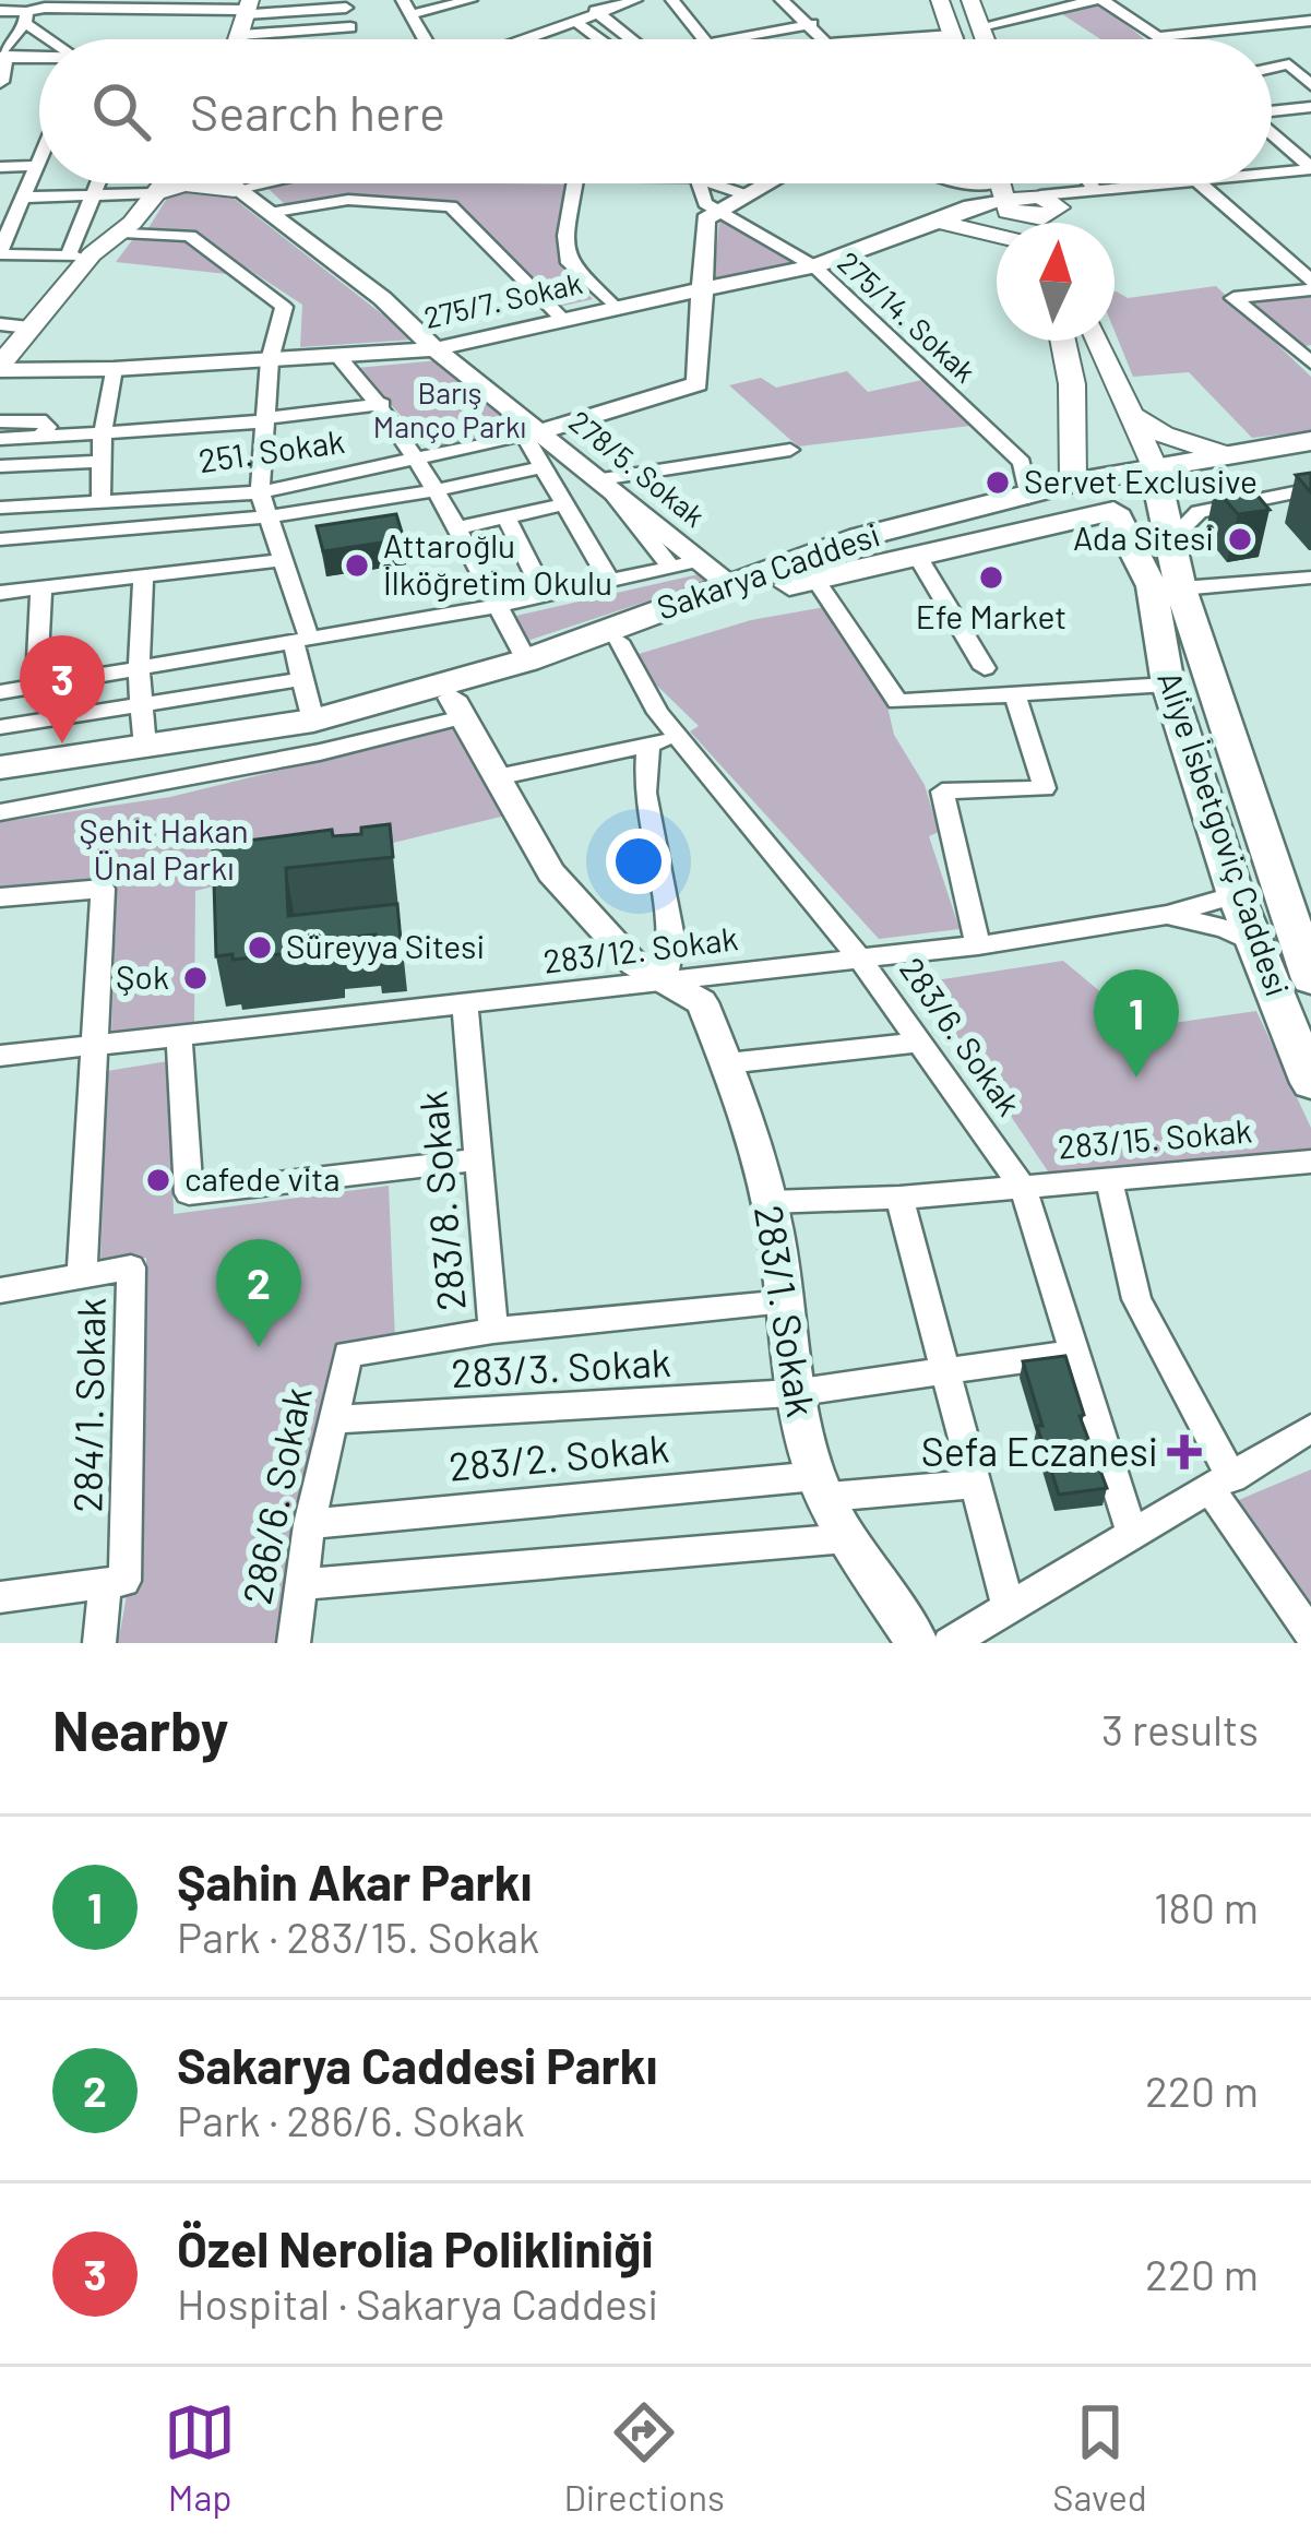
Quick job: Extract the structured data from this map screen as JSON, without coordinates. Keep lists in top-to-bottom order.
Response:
{
  "streets": {
    "main road": ["Sakarya Caddesi", "Aliye İsbetgoviç Caddesi"],
    "street": [
      "275/7. Sokak",
      "275/14. Sokak",
      "251. Sokak",
      "278/5. Sokak",
      "283/12. Sokak",
      "283/6. Sokak",
      "283/15. Sokak",
      "283/8. Sokak",
      "283/1. Sokak",
      "283/3. Sokak",
      "284/1. Sokak",
      "283/2. Sokak",
      "286/6. Sokak"
    ]
  },
  "crossings": [
    ["275/7. Sokak", "275/14. Sokak"],
    ["275/7. Sokak", "251. Sokak"],
    ["275/7. Sokak", "278/5. Sokak"],
    ["275/14. Sokak", "Sakarya Caddesi"],
    ["251. Sokak", "278/5. Sokak"],
    ["278/5. Sokak", "Sakarya Caddesi"],
    ["Sakarya Caddesi", "Aliye İsbetgoviç Caddesi"],
    ["Sakarya Caddesi", "283/6. Sokak"],
    ["Sakarya Caddesi", "283/1. Sokak"],
    ["Aliye İsbetgoviç Caddesi", "283/12. Sokak"],
    ["283/12. Sokak", "283/6. Sokak"],
    ["283/12. Sokak", "283/8. Sokak"],
    ["283/12. Sokak", "283/1. Sokak"],
    ["283/6. Sokak", "283/15. Sokak"],
    ["283/6. Sokak", "283/3. Sokak"],
    ["283/15. Sokak", "283/1. Sokak"],
    ["283/8. Sokak", "283/1. Sokak"],
    ["283/8. Sokak", "286/6. Sokak"],
    ["283/1. Sokak", "283/3. Sokak"],
    ["283/1. Sokak", "283/2. Sokak"],
    ["283/3. Sokak", "286/6. Sokak"],
    ["283/2. Sokak", "286/6. Sokak"]
  ],
  "parks": ["Barış Manço Parkı", "Şehit Hakan Ünal Parkı"],
  "places": {
    "other": [
      "Servet Exclusive",
      "Ada Sitesi",
      "Attaroğlu İlköğretim Okulu",
      "Efe Market",
      "Süreyya Sitesi",
      "Şok",
      "cafede vita"
    ],
    "health": ["Sefa Eczanesi"]
  },
  "north": "top",
  "page": {
    "search": "Search here",
    "pins": ["3", "1", "2"],
    "heading": ["Nearby", "3 results"],
    "list": [
      {
        "mark": "1",
        "name": "Şahin Akar Parkı",
        "note": "Park · 283/15. Sokak",
        "value": "180 m"
      },
      {
        "mark": "2",
        "name": "Sakarya Caddesi Parkı",
        "note": "Park · 286/6. Sokak",
        "value": "220 m"
      },
      {
        "mark": "3",
        "name": "Özel Nerolia Polikliniği",
        "note": "Hospital · Sakarya Caddesi",
        "value": "220 m"
      }
    ],
    "nav": ["Map", "Directions", "Saved"]
  }
}
